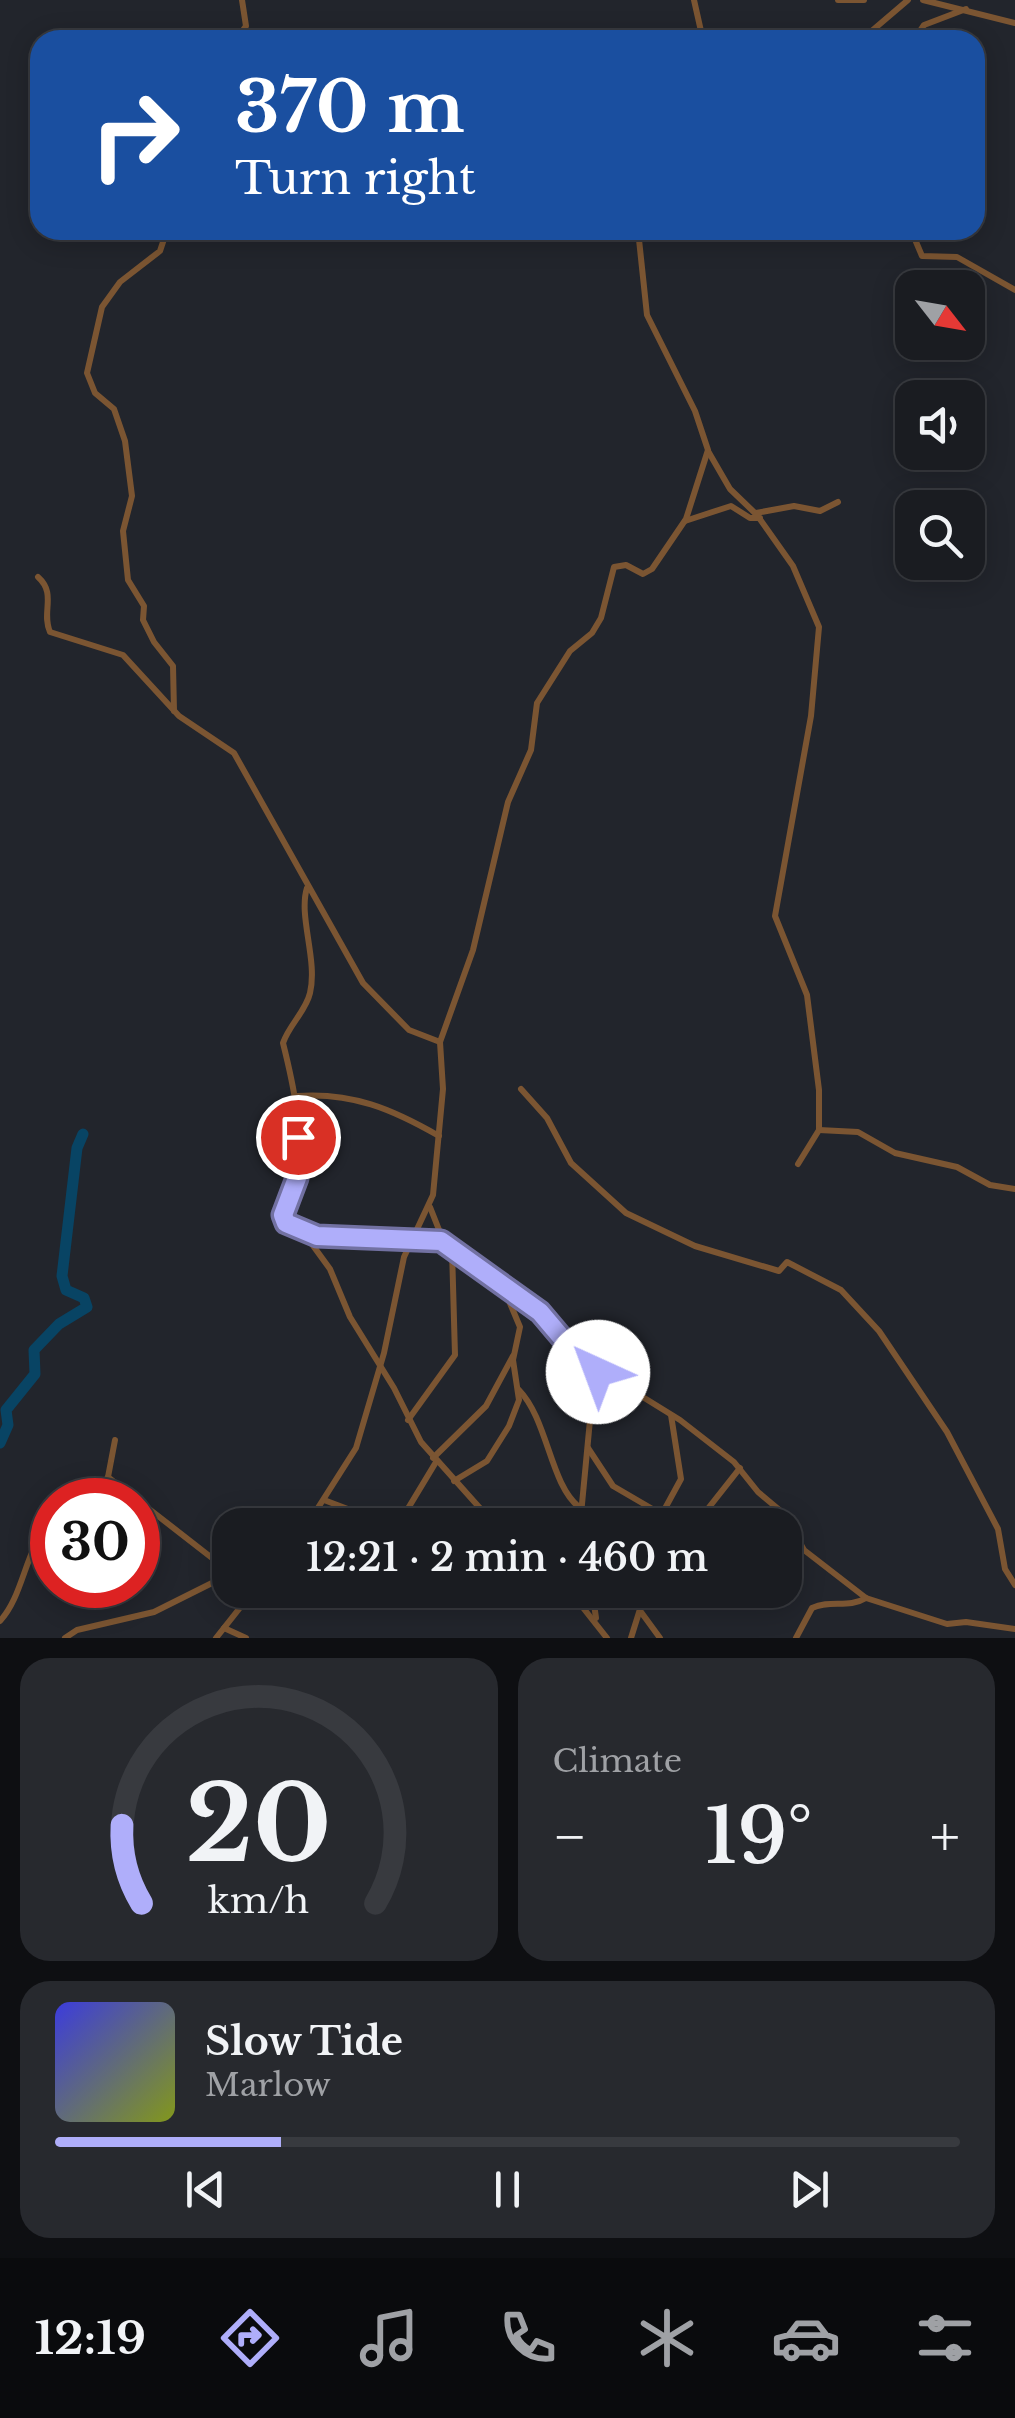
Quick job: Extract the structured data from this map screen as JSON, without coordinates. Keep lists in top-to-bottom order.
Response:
{
  "north": "bottom right",
  "page": {
    "turn": ["370 m", "Turn right"],
    "limit": "30",
    "trip": "12:21 · 2 min · 460 m",
    "tile": "Climate",
    "heat": ["−", "19°", "+"],
    "song": ["Slow Tide", "Marlow"],
    "tabs": "12:19",
    "gauge": ["20", "km/h"]
  }
}
